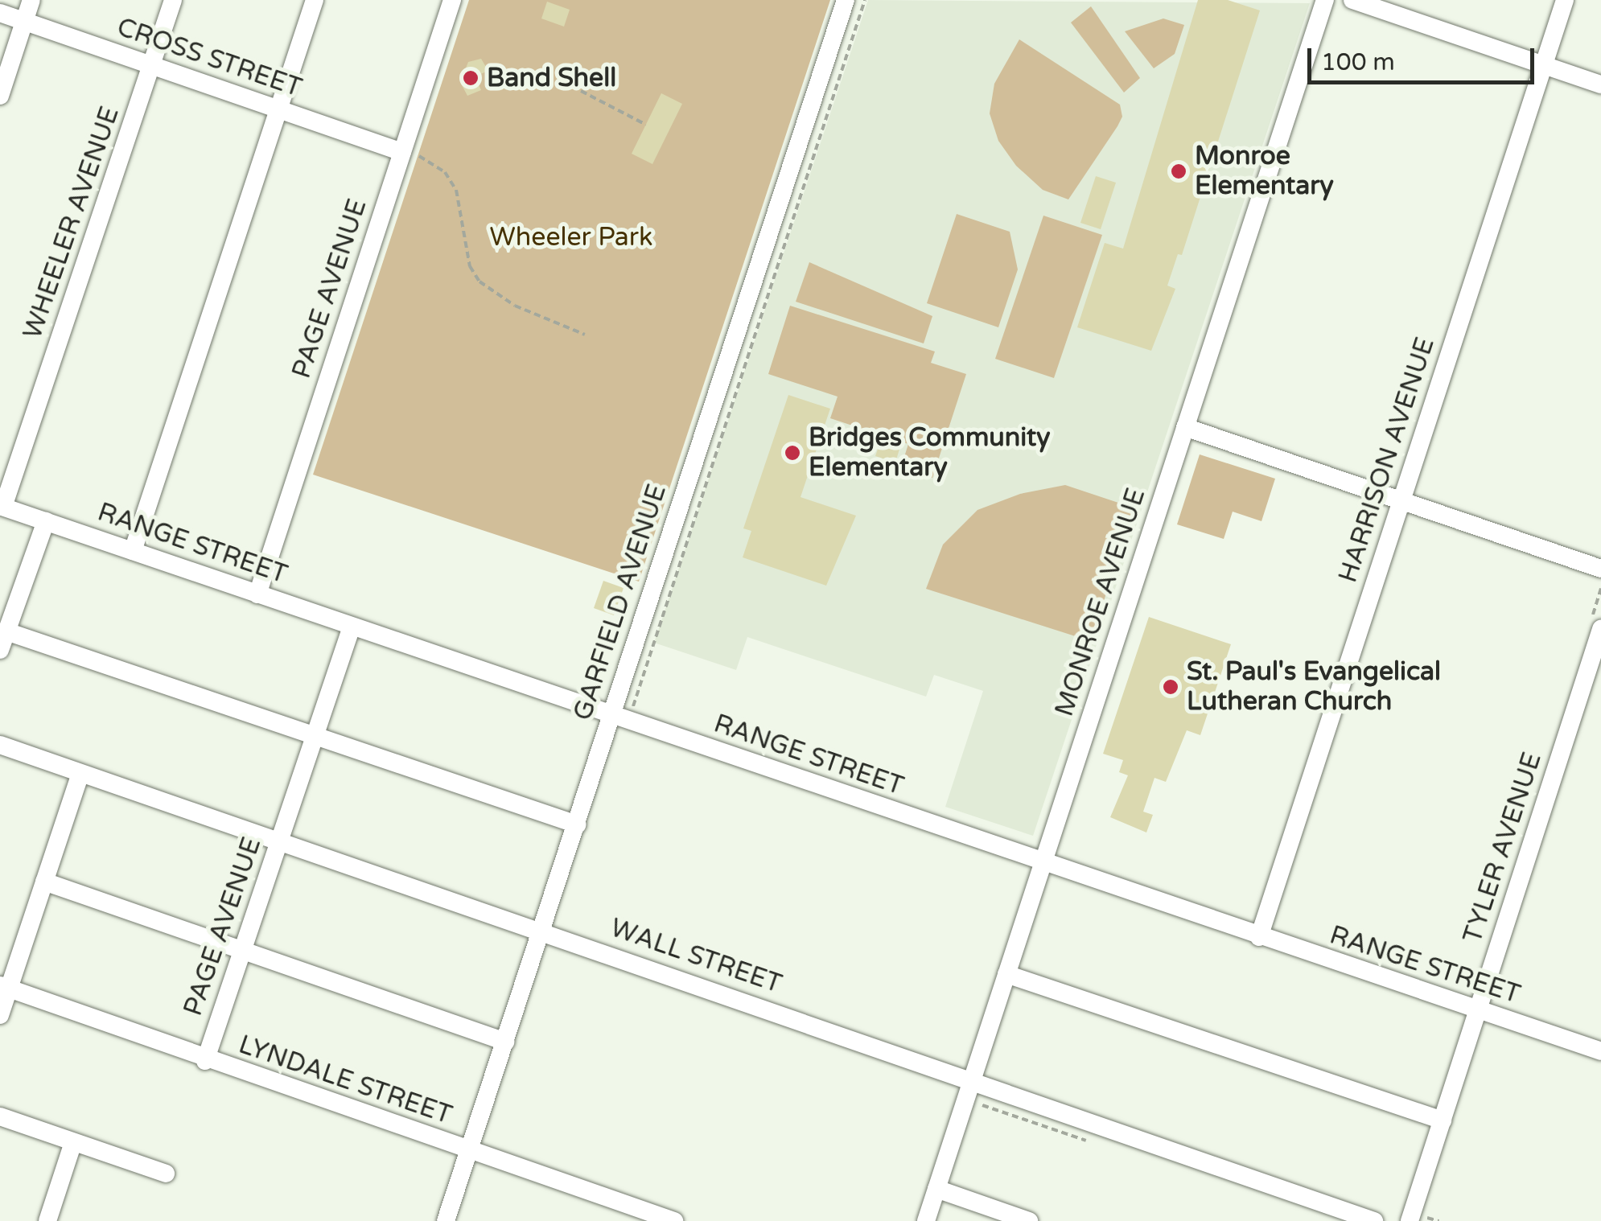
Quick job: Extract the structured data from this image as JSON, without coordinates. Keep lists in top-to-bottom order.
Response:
{
  "streets": {
    "street": [
      "CROSS STREET",
      "WHEELER AVENUE",
      "PAGE AVENUE",
      "HARRISON AVENUE",
      "RANGE STREET",
      "GARFIELD AVENUE",
      "MONROE AVENUE",
      "TYLER AVENUE",
      "WALL STREET",
      "LYNDALE STREET"
    ]
  },
  "crossings": [
    ["CROSS STREET", "WHEELER AVENUE"],
    ["CROSS STREET", "PAGE AVENUE"],
    ["WHEELER AVENUE", "RANGE STREET"],
    ["PAGE AVENUE", "RANGE STREET"],
    ["PAGE AVENUE", "WALL STREET"],
    ["PAGE AVENUE", "LYNDALE STREET"],
    ["HARRISON AVENUE", "RANGE STREET"],
    ["RANGE STREET", "GARFIELD AVENUE"],
    ["RANGE STREET", "MONROE AVENUE"],
    ["RANGE STREET", "TYLER AVENUE"],
    ["GARFIELD AVENUE", "WALL STREET"],
    ["GARFIELD AVENUE", "LYNDALE STREET"],
    ["MONROE AVENUE", "WALL STREET"]
  ],
  "parks": ["Wheeler Park"],
  "places": [
    "Band Shell",
    "Monroe Elementary",
    "Bridges Community Elementary",
    "St. Paul's Evangelical Lutheran Church"
  ],
  "scale_bar": "100 m"
}
